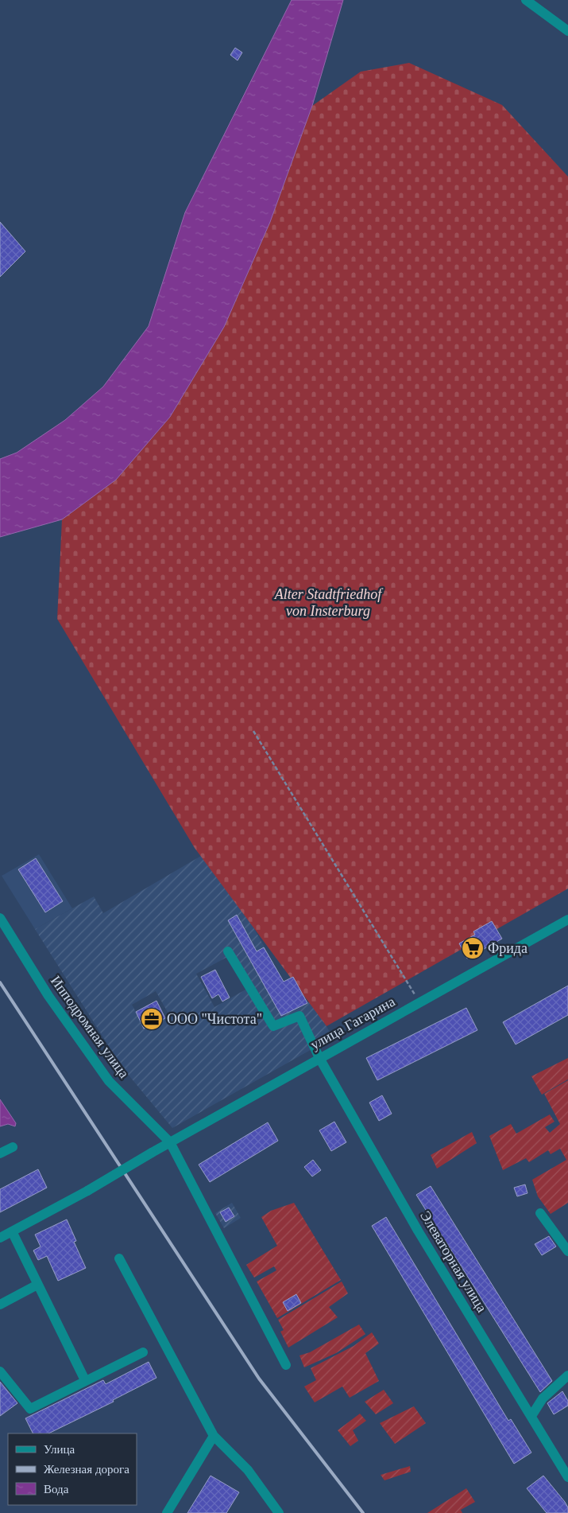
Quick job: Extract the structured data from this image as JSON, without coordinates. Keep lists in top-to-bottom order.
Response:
{
  "streets": {
    "street": ["улица Гагарина", "Ипподромная улица", "Элеваторная улица"]
  },
  "crossings": [
    ["улица Гагарина", "Ипподромная улица"],
    ["улица Гагарина", "Элеваторная улица"]
  ],
  "parks": ["Alter Stadtfriedhof von Insterburg"],
  "places": {
    "supermarket": ["Фрида"],
    "office": ["ООО \"Чистота\""]
  },
  "legend": ["Улица", "Железная дорога", "Вода"]
}
